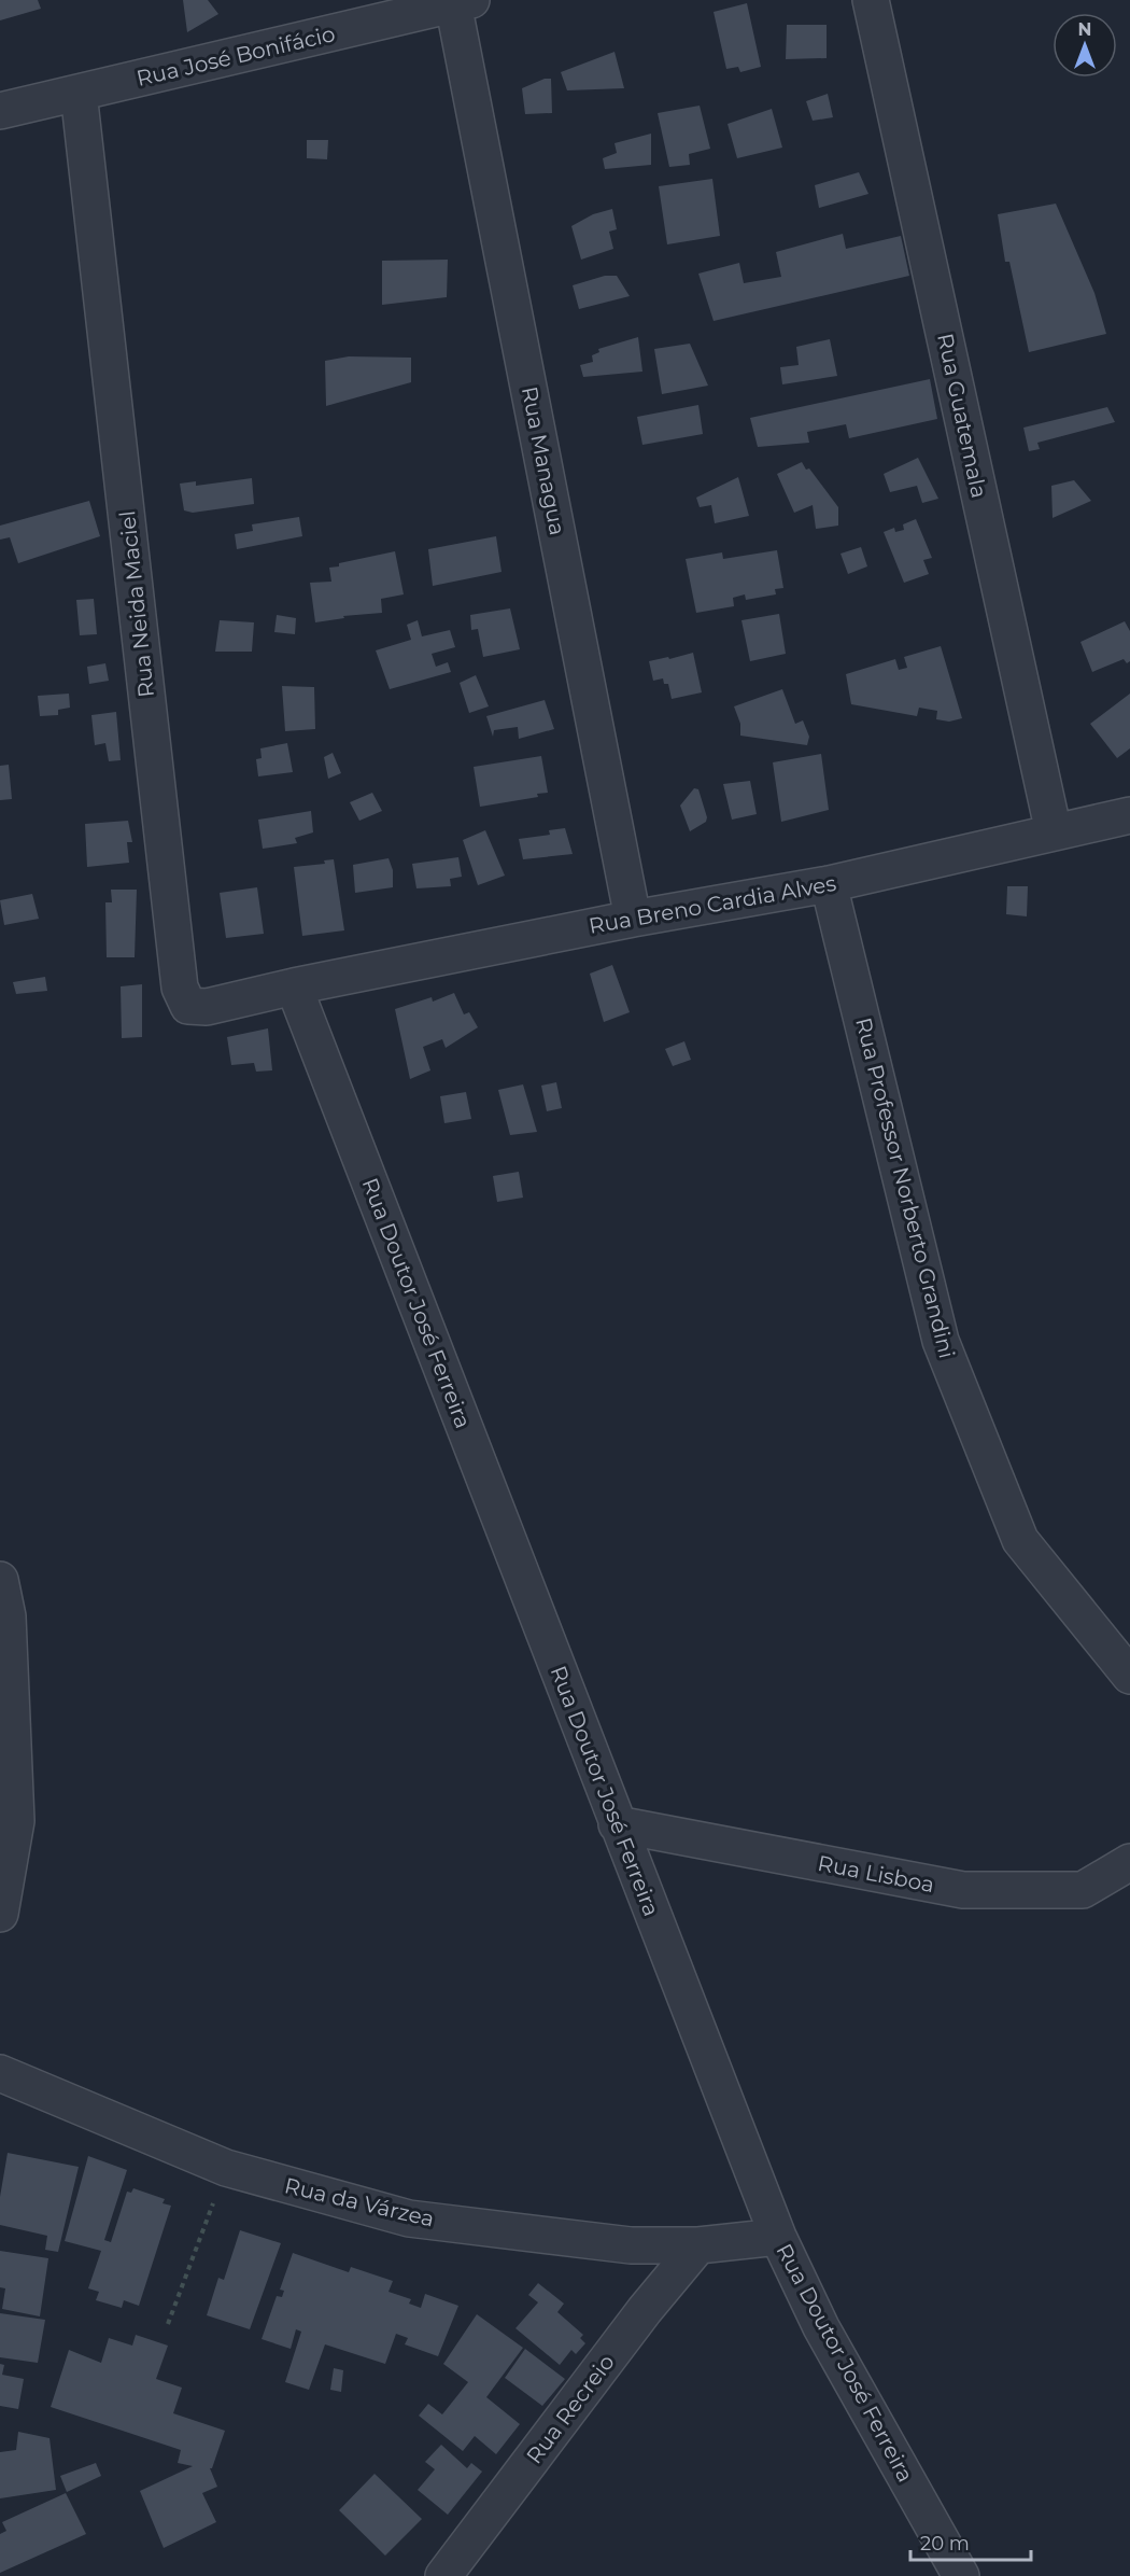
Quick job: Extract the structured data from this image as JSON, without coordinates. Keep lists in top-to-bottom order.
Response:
{
  "streets": {
    "street": [
      "Rua José Bonifácio",
      "Rua Guatemala",
      "Rua Managua",
      "Rua Neida Maciel",
      "Rua Breno Cardia Alves",
      "Rua Professor Norberto Grandini",
      "Rua Doutor José Ferreira",
      "Rua Lisboa",
      "Rua da Várzea",
      "Rua Recreio"
    ]
  },
  "crossings": [
    ["Rua José Bonifácio", "Rua Managua"],
    ["Rua José Bonifácio", "Rua Neida Maciel"],
    ["Rua Guatemala", "Rua Breno Cardia Alves"],
    ["Rua Managua", "Rua Breno Cardia Alves"],
    ["Rua Neida Maciel", "Rua Breno Cardia Alves"],
    ["Rua Neida Maciel", "Rua Doutor José Ferreira"],
    ["Rua Breno Cardia Alves", "Rua Professor Norberto Grandini"],
    ["Rua Breno Cardia Alves", "Rua Doutor José Ferreira"],
    ["Rua Doutor José Ferreira", "Rua Lisboa"],
    ["Rua Doutor José Ferreira", "Rua da Várzea"],
    ["Rua da Várzea", "Rua Recreio"]
  ],
  "scale_bar": "20 m",
  "north": "top"
}
